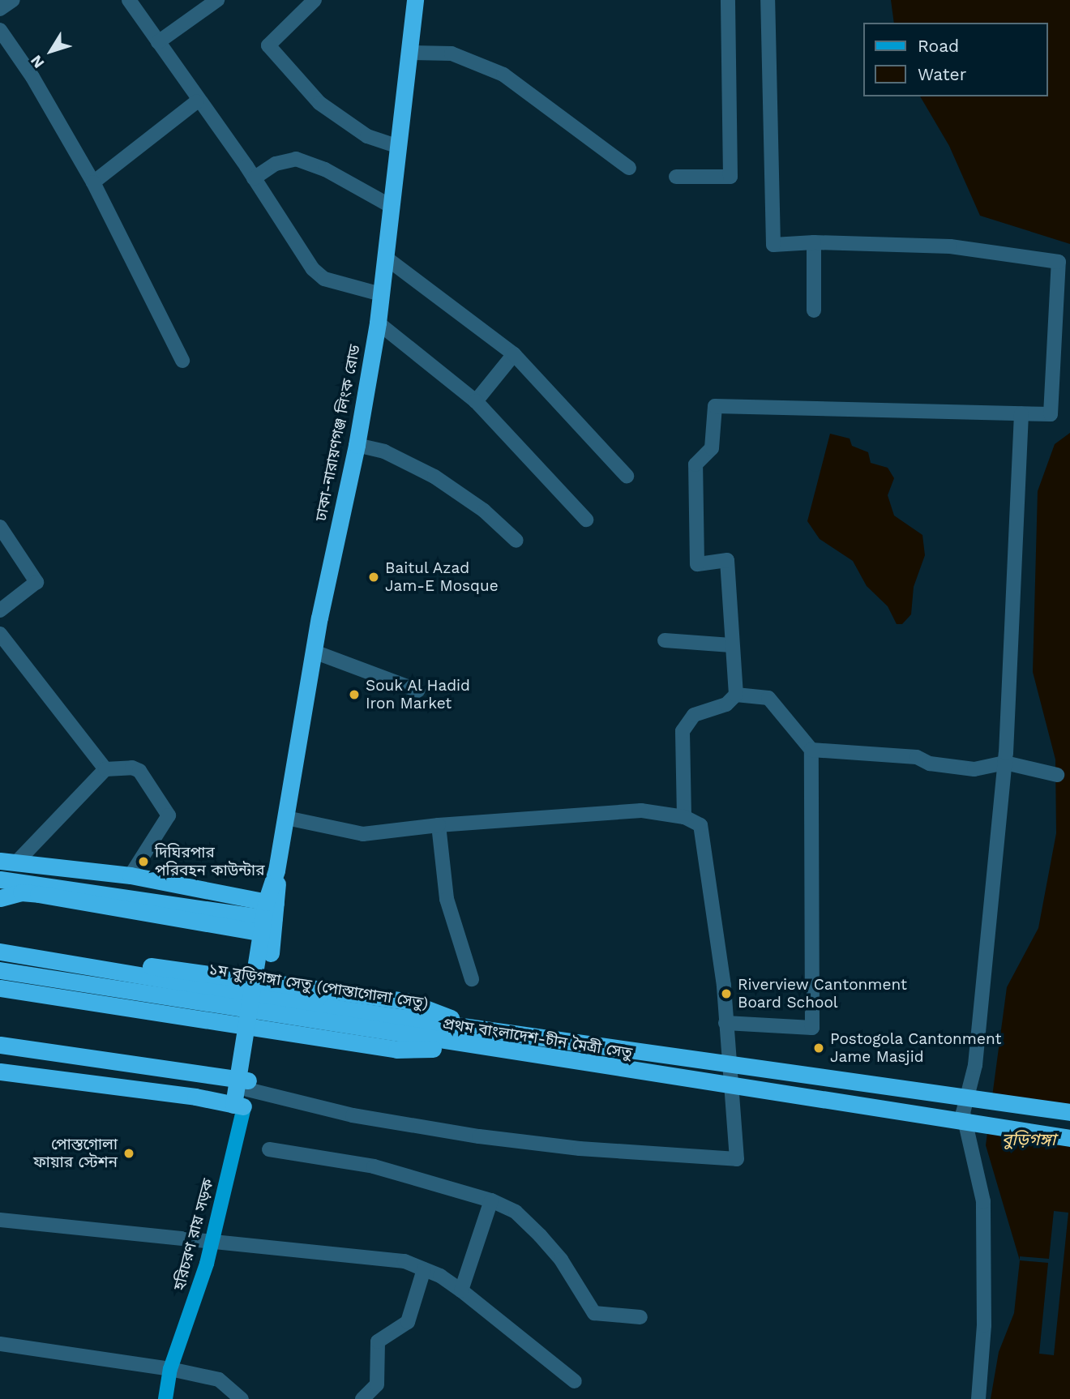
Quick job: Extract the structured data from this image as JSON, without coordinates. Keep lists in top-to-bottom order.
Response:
{
  "streets": {
    "highway": ["ঢাকা-নারায়ণগঞ্জ লিংক রোড", "১ম বুড়িগঙ্গা সেতু (পোস্তাগোলা সেতু)", "প্রথম বাংলাদেশ-চীন মৈত্রী সেতু"],
    "main road": ["হরিচরণ রায় সড়ক"]
  },
  "crossings": [
    ["ঢাকা-নারায়ণগঞ্জ লিংক রোড", "হরিচরণ রায় সড়ক"]
  ],
  "water": ["বুড়িগঙ্গা"],
  "places": [
    "Baitul Azad Jam-E Mosque",
    "Souk Al Hadid Iron Market",
    "দিঘিরপার পরিবহন কাউন্টার",
    "Riverview Cantonment Board School",
    "Postogola Cantonment Jame Masjid",
    "পোস্তগোলা ফায়ার স্টেশন"
  ],
  "legend": ["Road", "Water"],
  "north": "bottom left"
}
